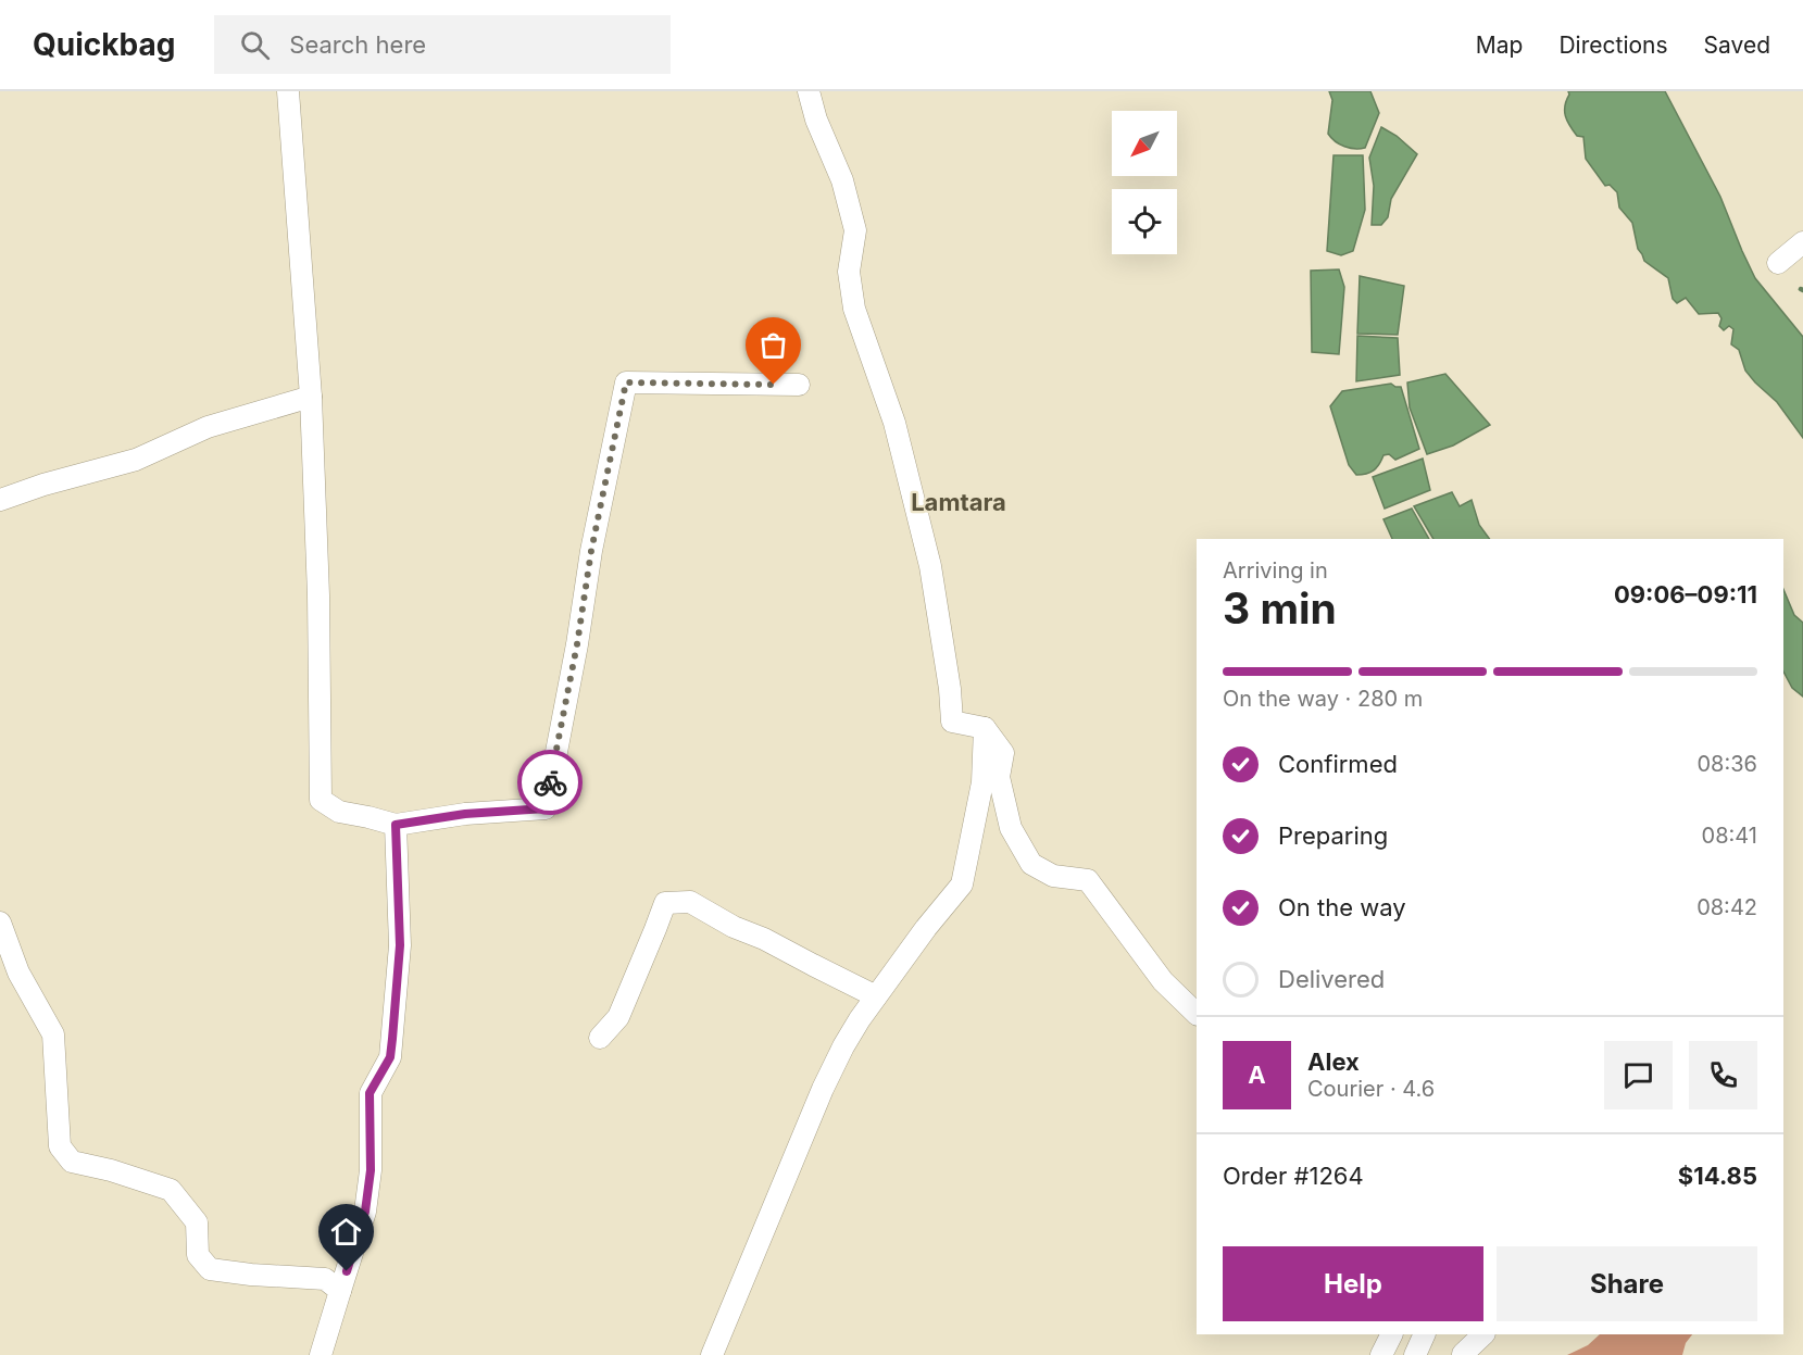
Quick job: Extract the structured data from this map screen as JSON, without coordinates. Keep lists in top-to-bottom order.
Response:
{
  "districts": ["Lamtara"],
  "north": "bottom left",
  "page": {
    "header": "Quickbag",
    "search": "Search here",
    "nav": ["Map", "Directions", "Saved"],
    "heading": ["3 min", "Arriving in", "09:06–09:11"],
    "panel": [
      "Alex",
      "Courier · 4.6",
      "Order #1264",
      "$14.85"
    ],
    "bar": "On the way · 280 m",
    "list": [
      ["Confirmed", "08:36"],
      ["Preparing", "08:41"],
      ["On the way", "08:42"],
      "Delivered"
    ],
    "round": "A",
    "buttons": ["Help", "Share"]
  }
}
